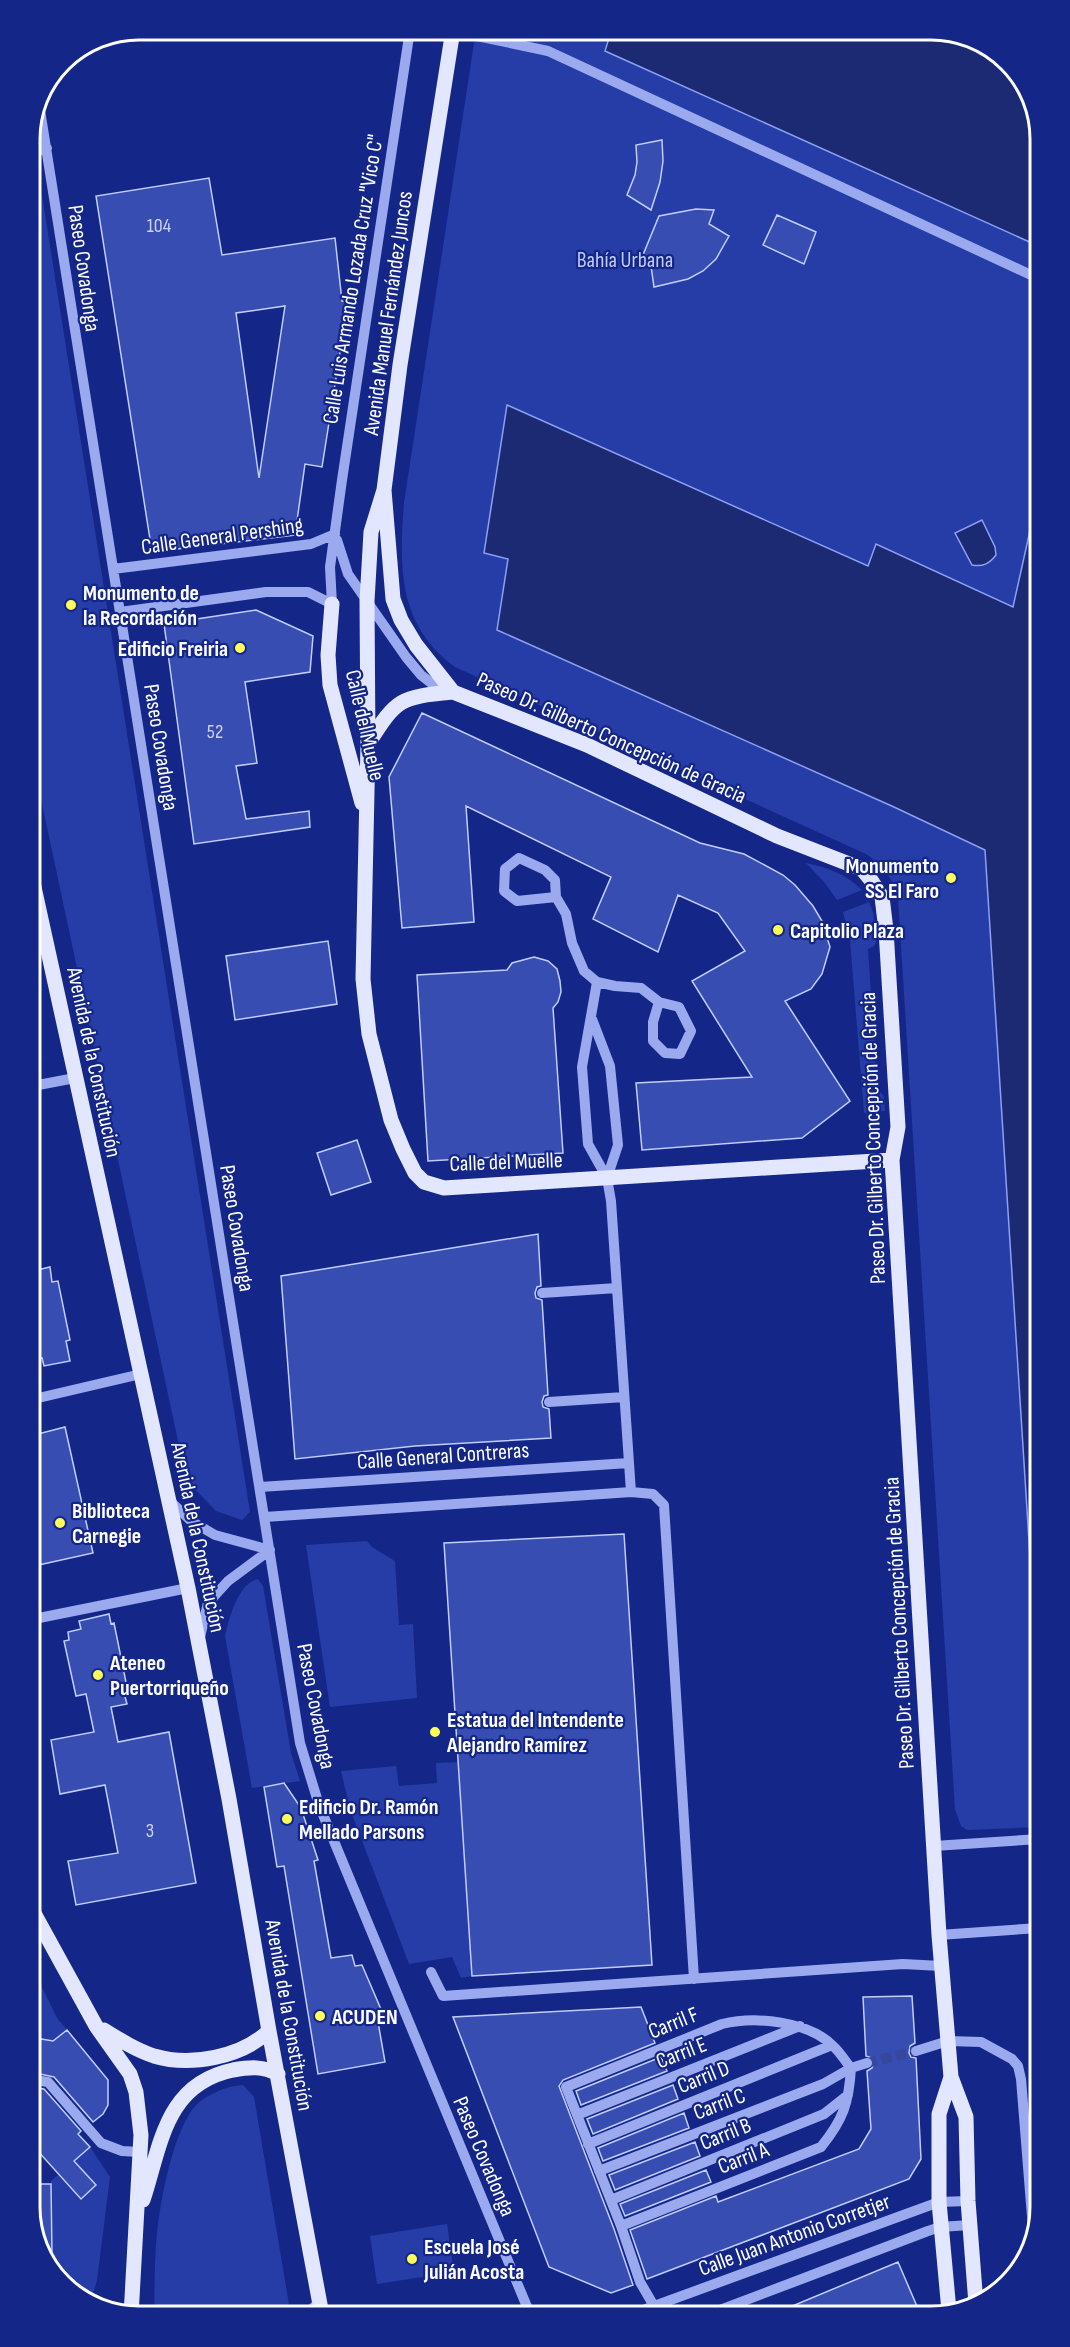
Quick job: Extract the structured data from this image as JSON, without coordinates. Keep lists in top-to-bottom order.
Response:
{
  "streets": {
    "main road": [
      "Avenida Manuel Fernández Juncos",
      "Calle del Muelle",
      "Paseo Dr. Gilberto Concepción de Gracia",
      "Avenida de la Constitución"
    ],
    "street": [
      "Paseo Covadonga",
      "Calle Luis Armando Lozada Cruz \"Vico C\"",
      "Calle General Pershing",
      "Calle General Contreras",
      "Carril F",
      "Carril E",
      "Carril D",
      "Carril C",
      "Carril B",
      "Carril A",
      "Calle Juan Antonio Corretjer"
    ]
  },
  "crossings": [
    ["Paseo Covadonga", "Calle General Pershing"],
    ["Paseo Covadonga", "Calle General Contreras"],
    ["Calle Luis Armando Lozada Cruz \"Vico C\"", "Calle General Pershing"],
    ["Calle Luis Armando Lozada Cruz \"Vico C\"", "Calle del Muelle"],
    ["Avenida Manuel Fernández Juncos", "Calle del Muelle"],
    ["Avenida Manuel Fernández Juncos", "Paseo Dr. Gilberto Concepción de Gracia"],
    ["Calle del Muelle", "Paseo Dr. Gilberto Concepción de Gracia"],
    ["Paseo Dr. Gilberto Concepción de Gracia", "Calle Juan Antonio Corretjer"],
    ["Carril F", "Carril E"],
    ["Carril C", "Carril A"],
    ["Carril B", "Carril A"]
  ],
  "parks": ["Bahía Urbana"],
  "places": [
    "Monumento de la Recordación",
    "Edificio Freiria",
    "Monumento SS El Faro",
    "Capitolio Plaza",
    "Biblioteca Carnegie",
    "Ateneo Puertorriqueño",
    "Estatua del Intendente Alejandro Ramírez",
    "Edificio Dr. Ramón Mellado Parsons",
    "ACUDEN",
    "Escuela José Julián Acosta"
  ],
  "house_numbers": ["104", "52", "3"]
}
